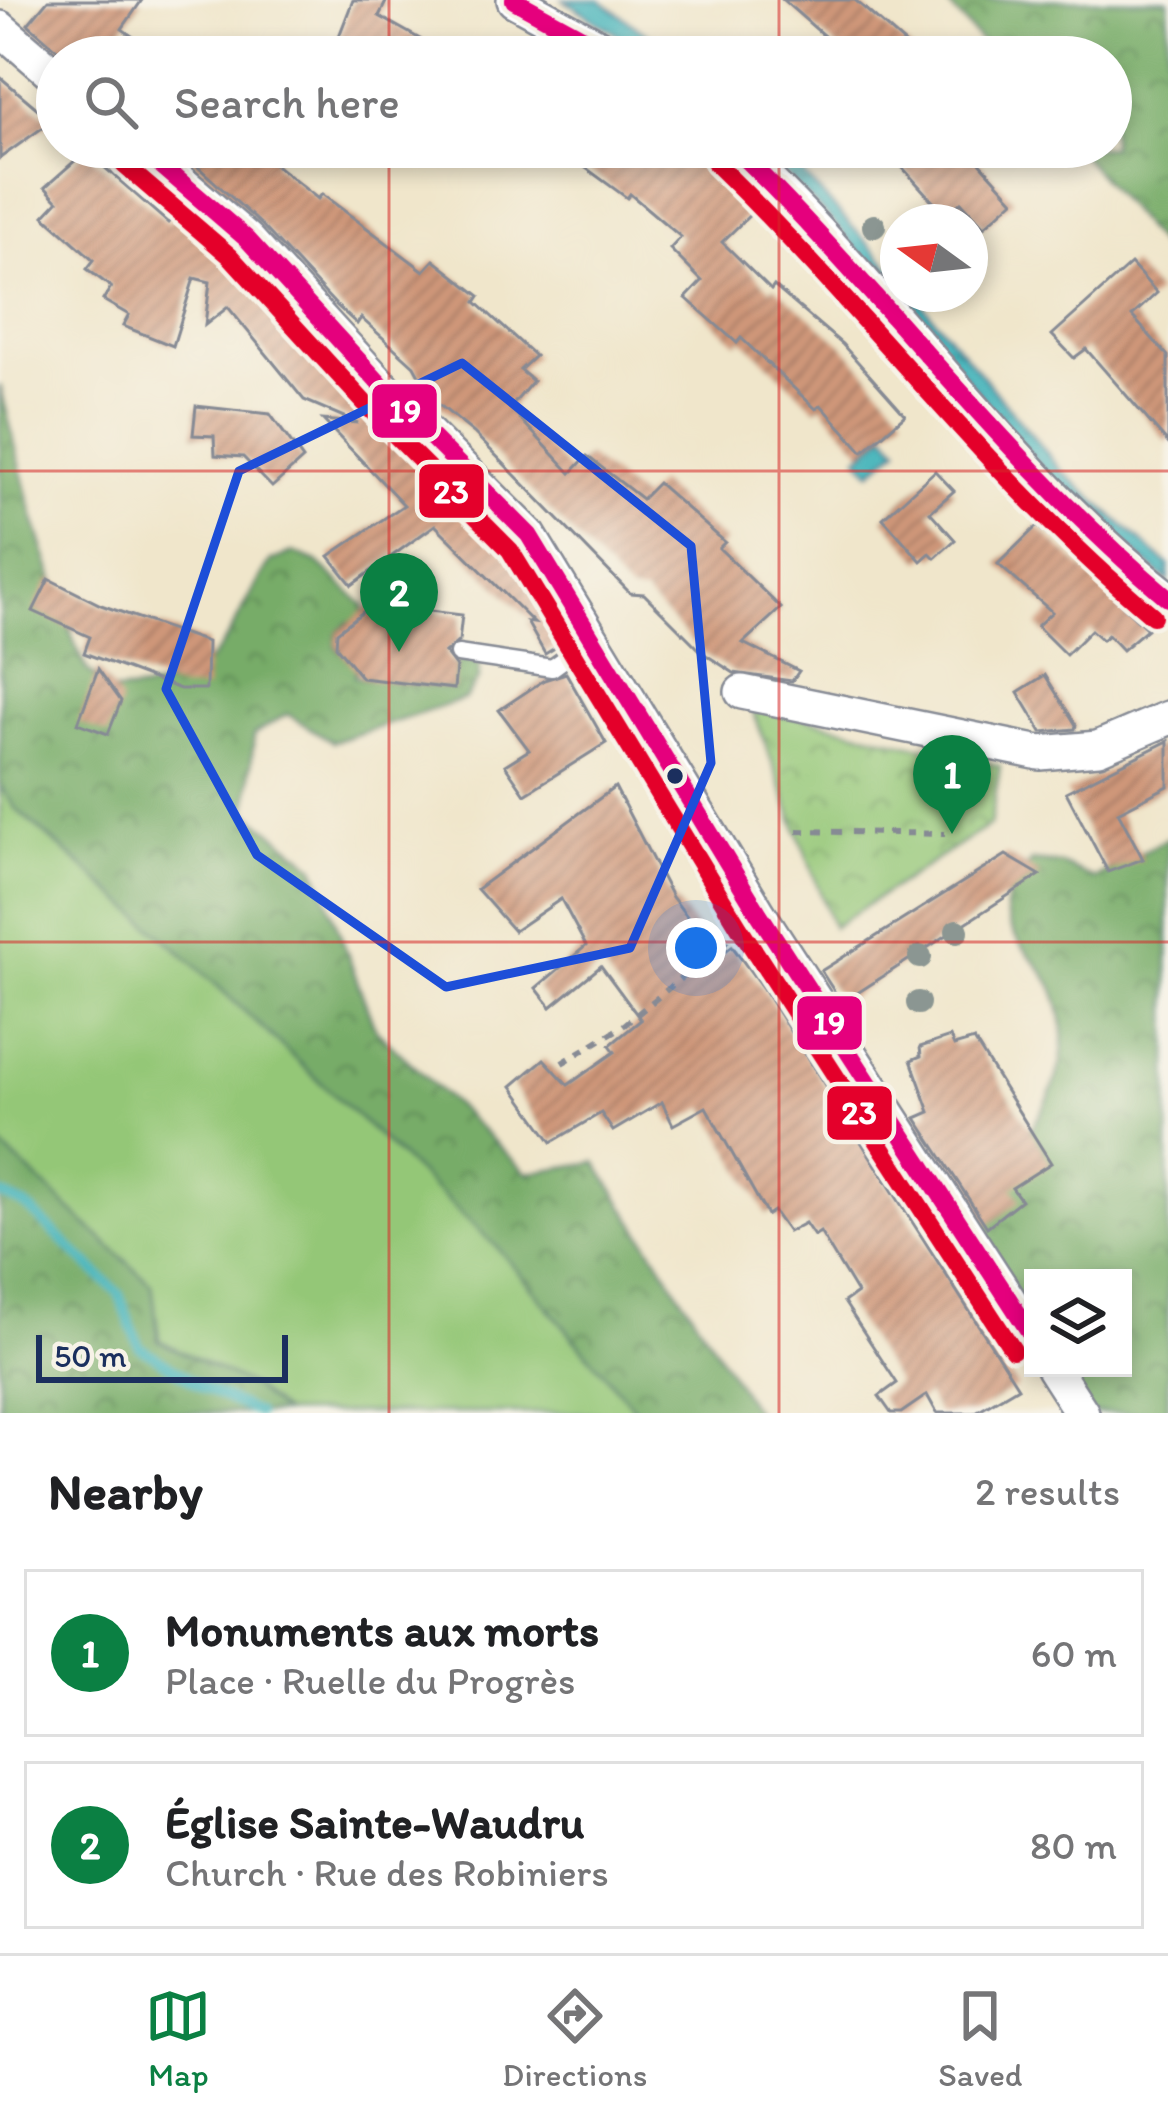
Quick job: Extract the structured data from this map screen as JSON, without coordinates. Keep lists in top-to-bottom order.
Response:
{
  "lines": ["transit line 19", "transit line 23"],
  "scale_bar": "50 m",
  "north": "left",
  "page": {
    "search": "Search here",
    "pins": ["2", "1"],
    "scale": "50 m",
    "heading": ["Nearby", "2 results"],
    "list": [
      {
        "mark": "1",
        "name": "Monuments aux morts",
        "note": "Place · Ruelle du Progrès",
        "value": "60 m"
      },
      {
        "mark": "2",
        "name": "Église Sainte-Waudru",
        "note": "Church · Rue des Robiniers",
        "value": "80 m"
      }
    ],
    "nav": ["Map", "Directions", "Saved"]
  }
}
